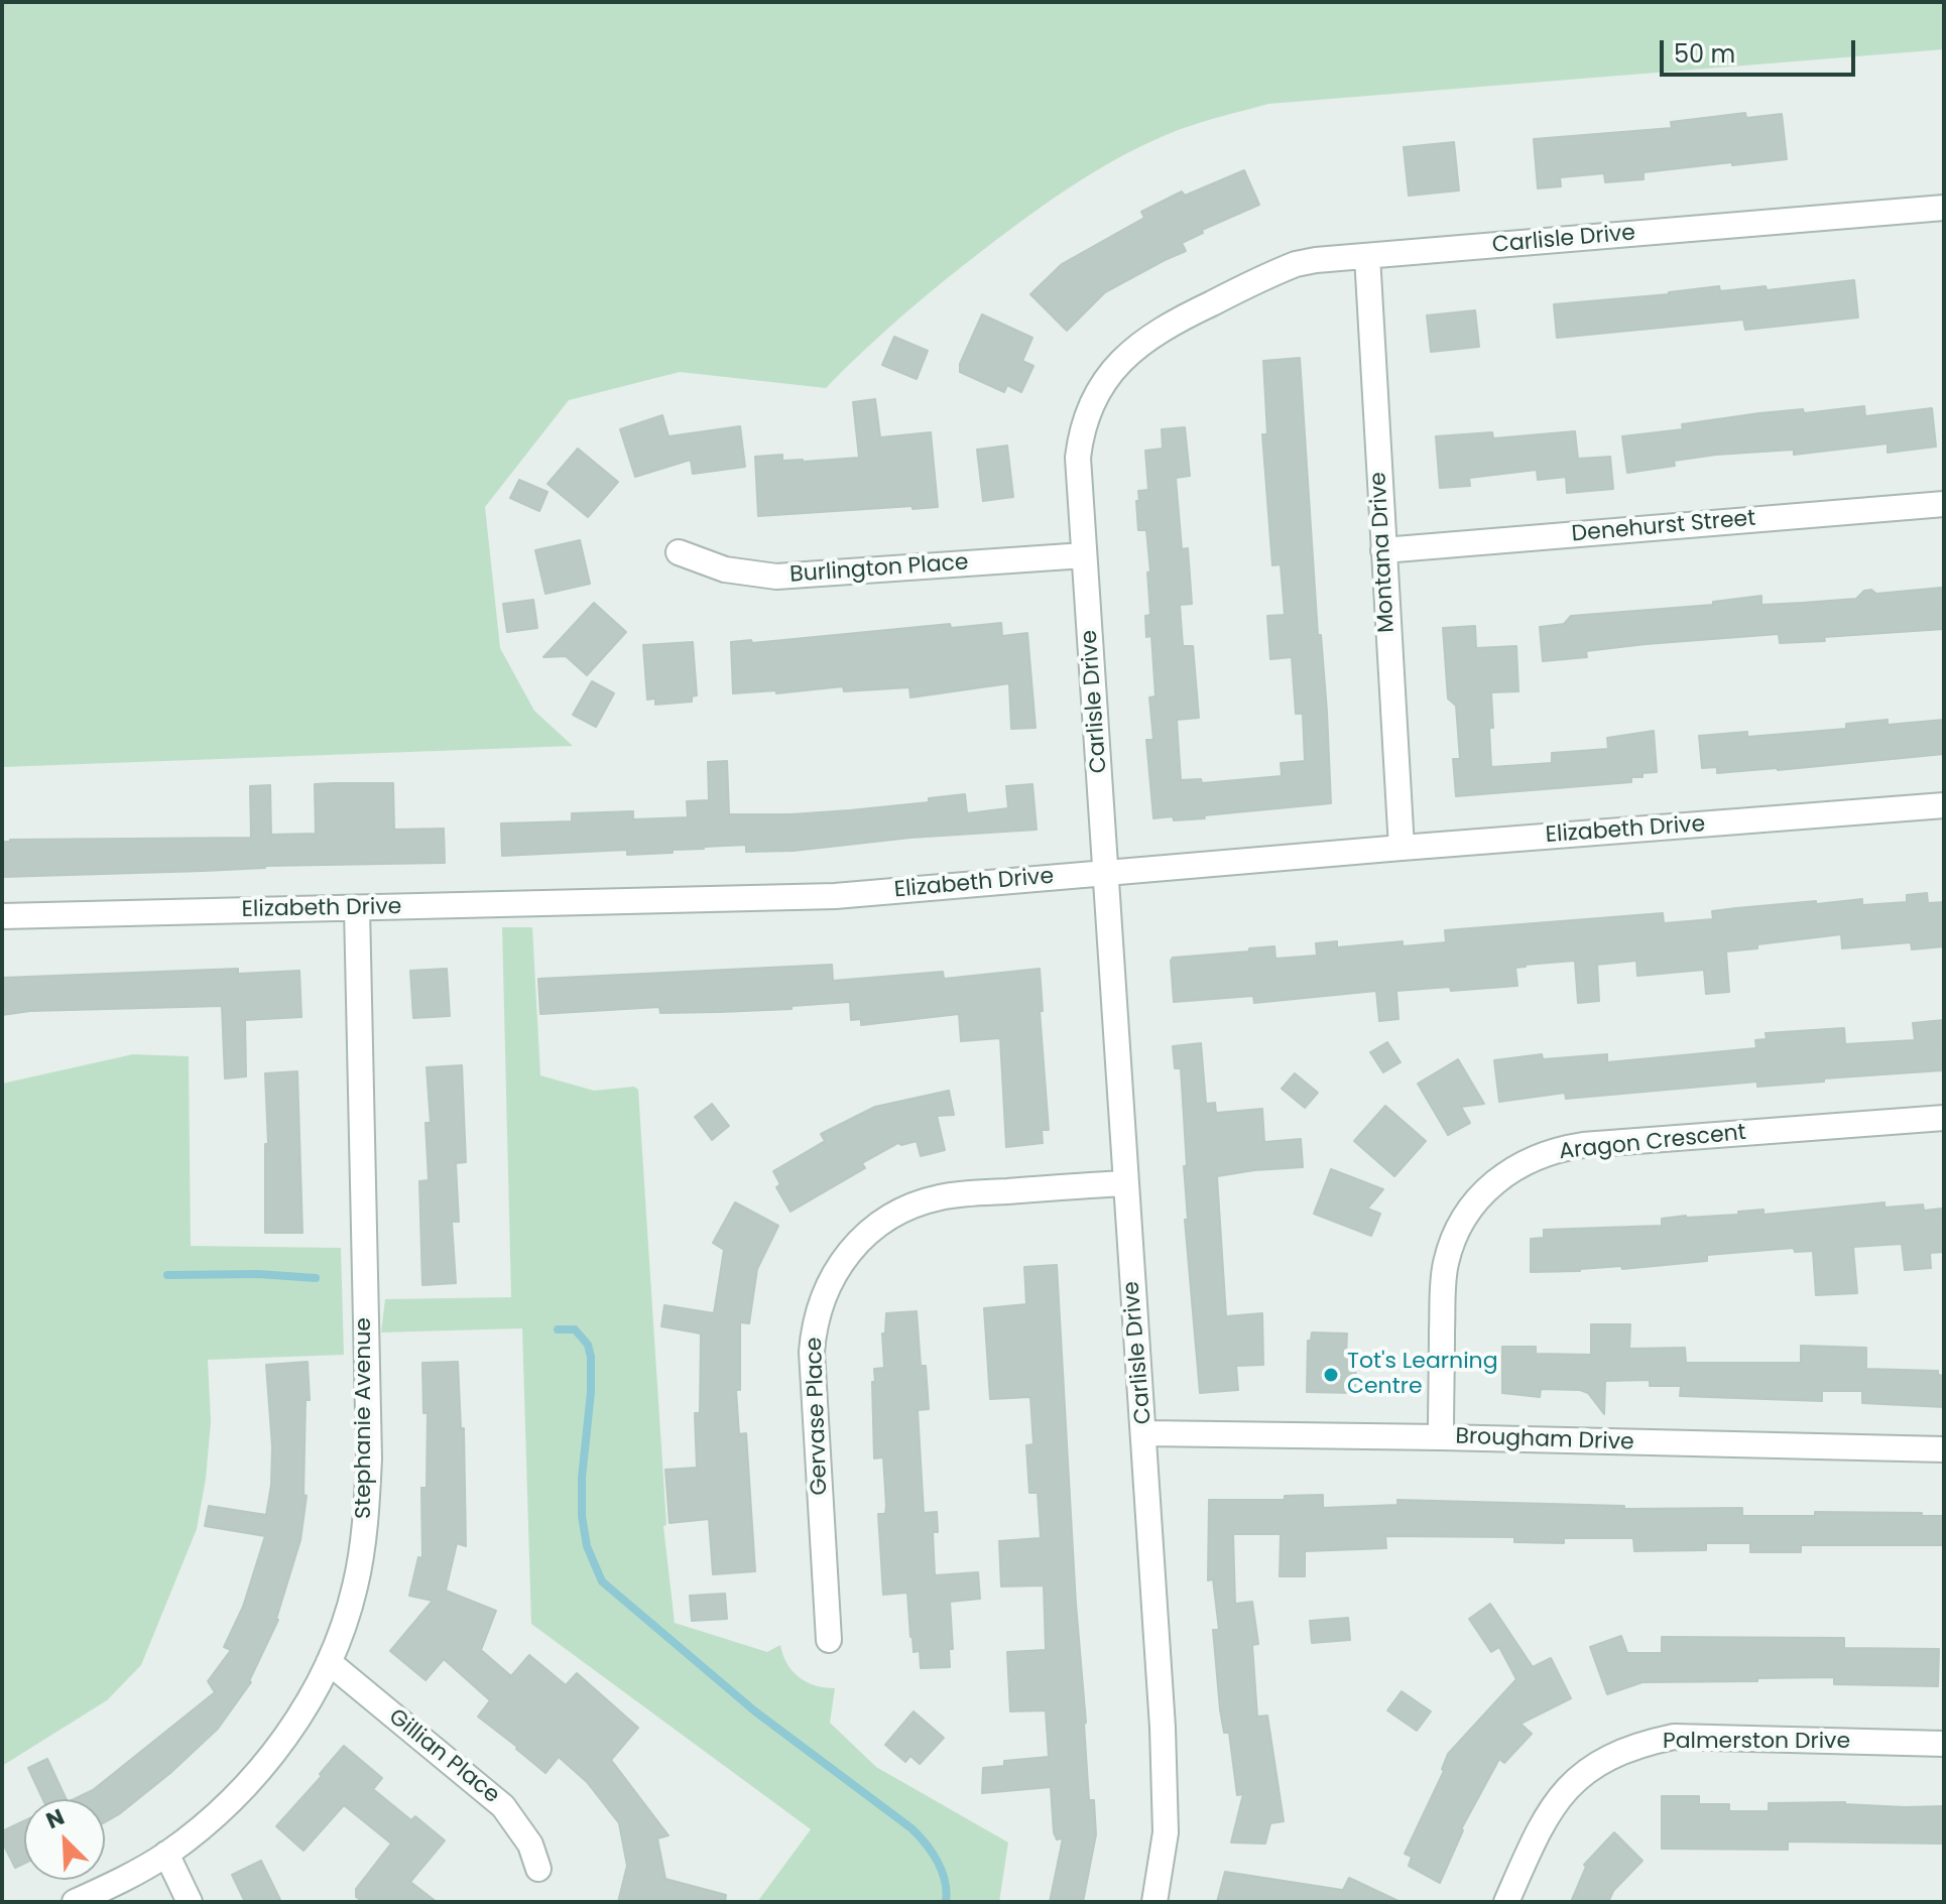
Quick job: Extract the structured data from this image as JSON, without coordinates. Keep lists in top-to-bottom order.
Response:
{
  "streets": {
    "street": [
      "Carlisle Drive",
      "Denehurst Street",
      "Montana Drive",
      "Burlington Place",
      "Elizabeth Drive",
      "Aragon Crescent",
      "Gervase Place",
      "Stephanie Avenue",
      "Brougham Drive",
      "Palmerston Drive",
      "Gillian Place"
    ]
  },
  "crossings": [
    ["Carlisle Drive", "Montana Drive"],
    ["Carlisle Drive", "Burlington Place"],
    ["Carlisle Drive", "Elizabeth Drive"],
    ["Carlisle Drive", "Gervase Place"],
    ["Carlisle Drive", "Brougham Drive"],
    ["Denehurst Street", "Montana Drive"],
    ["Montana Drive", "Elizabeth Drive"],
    ["Elizabeth Drive", "Stephanie Avenue"],
    ["Aragon Crescent", "Brougham Drive"],
    ["Stephanie Avenue", "Gillian Place"]
  ],
  "places": ["Tot's Learning Centre"],
  "scale_bar": "50 m",
  "north": "top left"
}
